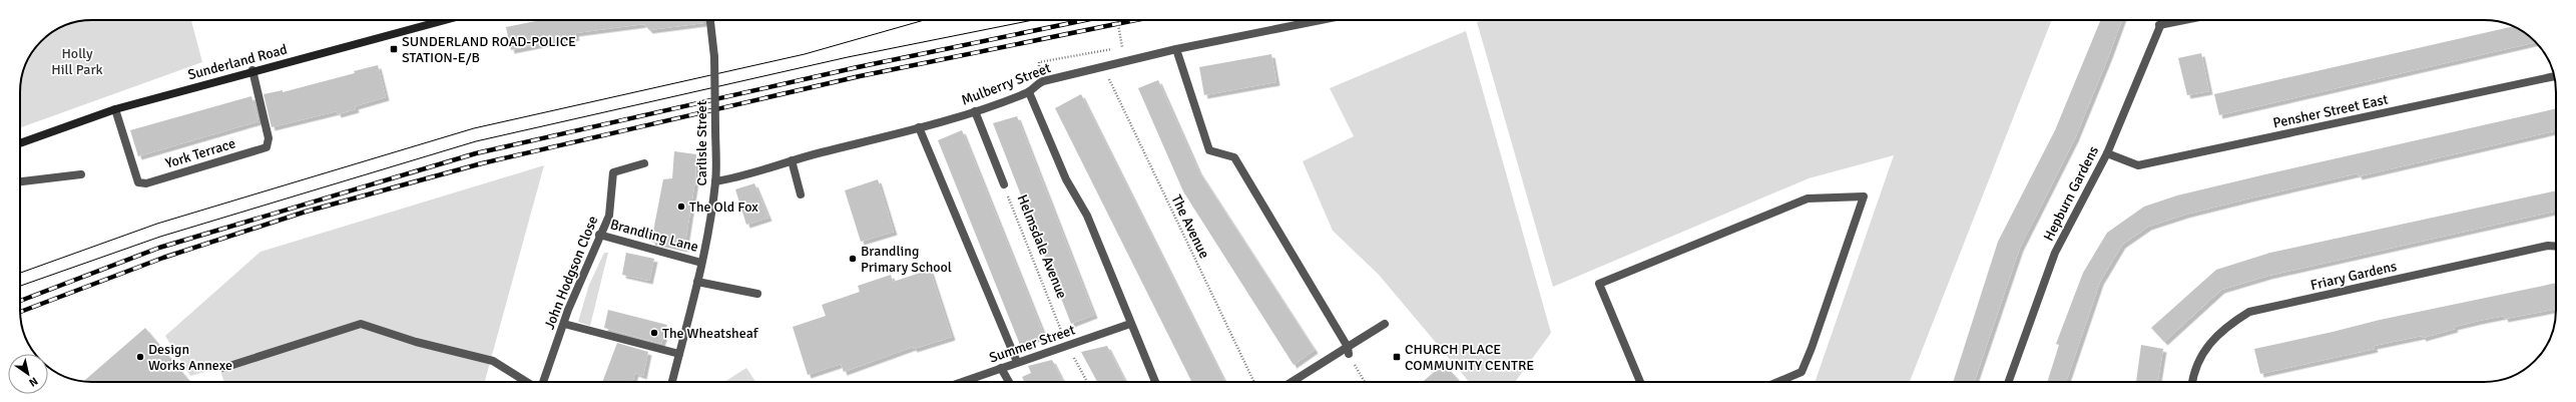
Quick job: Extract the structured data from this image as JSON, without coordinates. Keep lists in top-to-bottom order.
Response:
{
  "streets": {
    "main road": ["Sunderland Road"],
    "street": [
      "Mulberry Street",
      "Pensher Street East",
      "Carlisle Street",
      "York Terrace",
      "Hepburn Gardens",
      "Brandling Lane",
      "Helmsdale Avenue",
      "John Hodgson Close",
      "Friary Gardens",
      "Summer Street"
    ],
    "path": ["The Avenue"]
  },
  "crossings": [
    ["Sunderland Road", "York Terrace"],
    ["Mulberry Street", "Carlisle Street"],
    ["Mulberry Street", "Helmsdale Avenue"],
    ["Pensher Street East", "Hepburn Gardens"],
    ["Carlisle Street", "Brandling Lane"],
    ["Brandling Lane", "John Hodgson Close"],
    ["Helmsdale Avenue", "Summer Street"]
  ],
  "parks": ["Holly Hill Park"],
  "places": {
    "transit": ["SUNDERLAND ROAD-POLICE STATION-E/B", "CHURCH PLACE COMMUNITY CENTRE"],
    "other": [
      "The Old Fox",
      "Brandling Primary School",
      "The Wheatsheaf",
      "Design Works Annexe"
    ]
  },
  "north": "bottom right"
}
